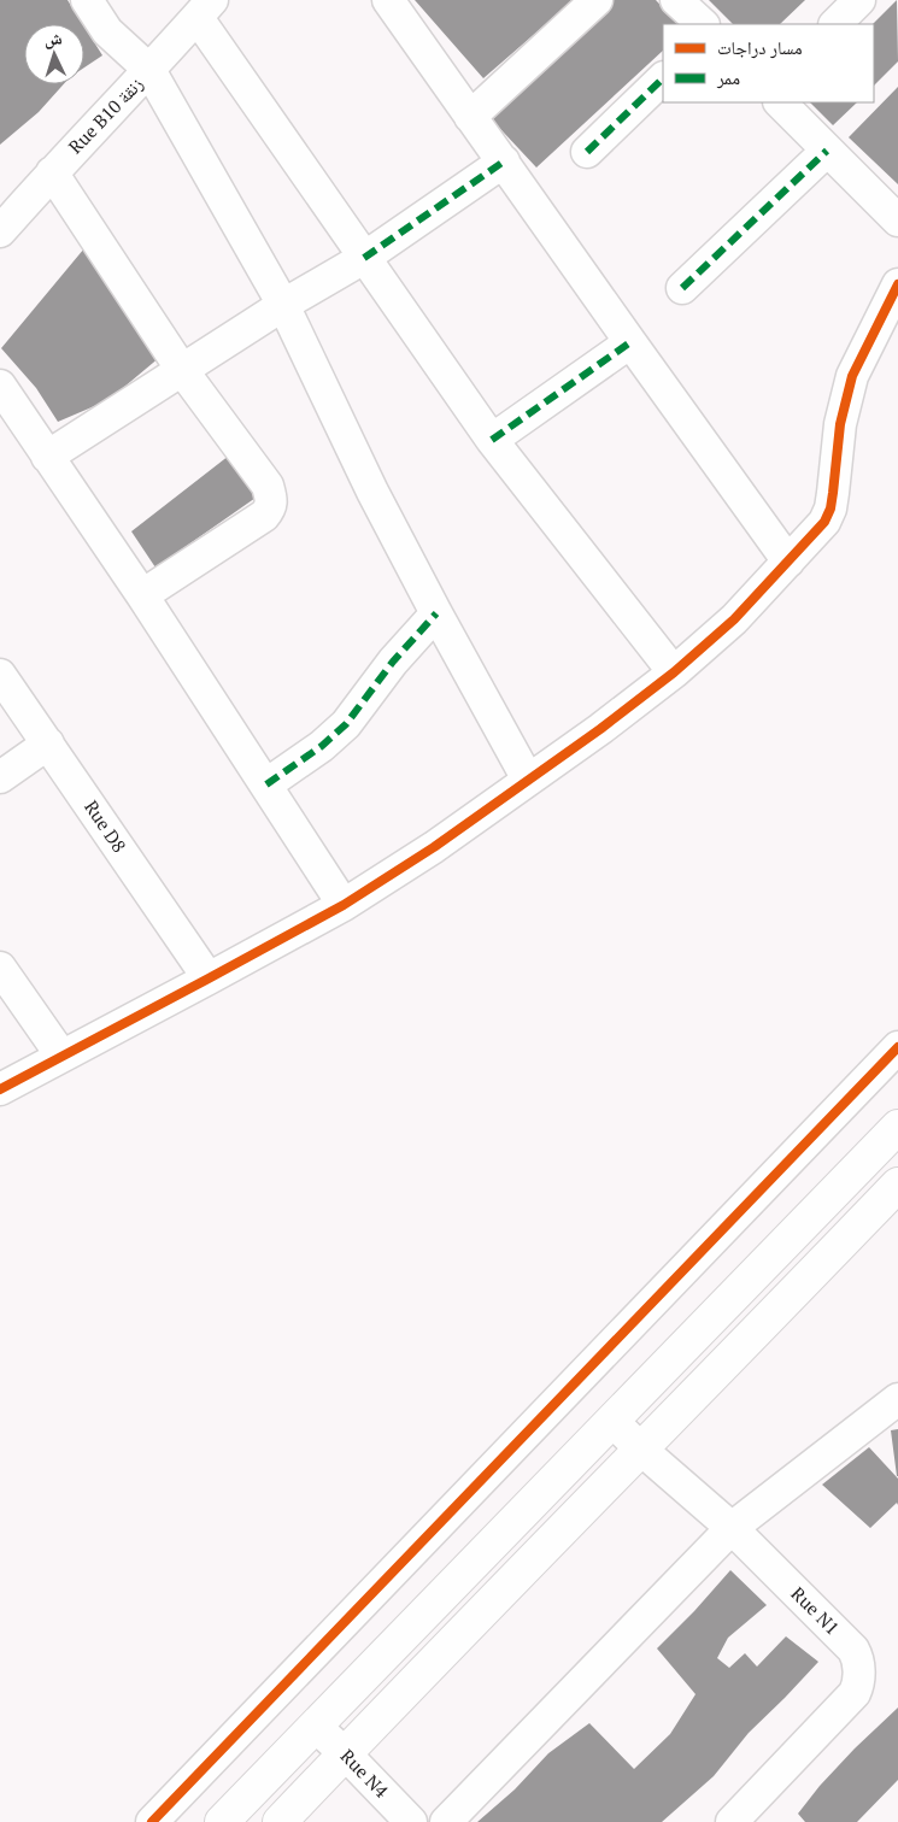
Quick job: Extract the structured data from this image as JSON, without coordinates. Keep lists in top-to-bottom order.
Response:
{
  "streets": {
    "street": [
      "Rue B10 زنقة",
      "Rue D8",
      "Rue N1",
      "Rue N4"
    ]
  },
  "legend": ["مسار دراجات", "ممر"],
  "north": "top"
}
